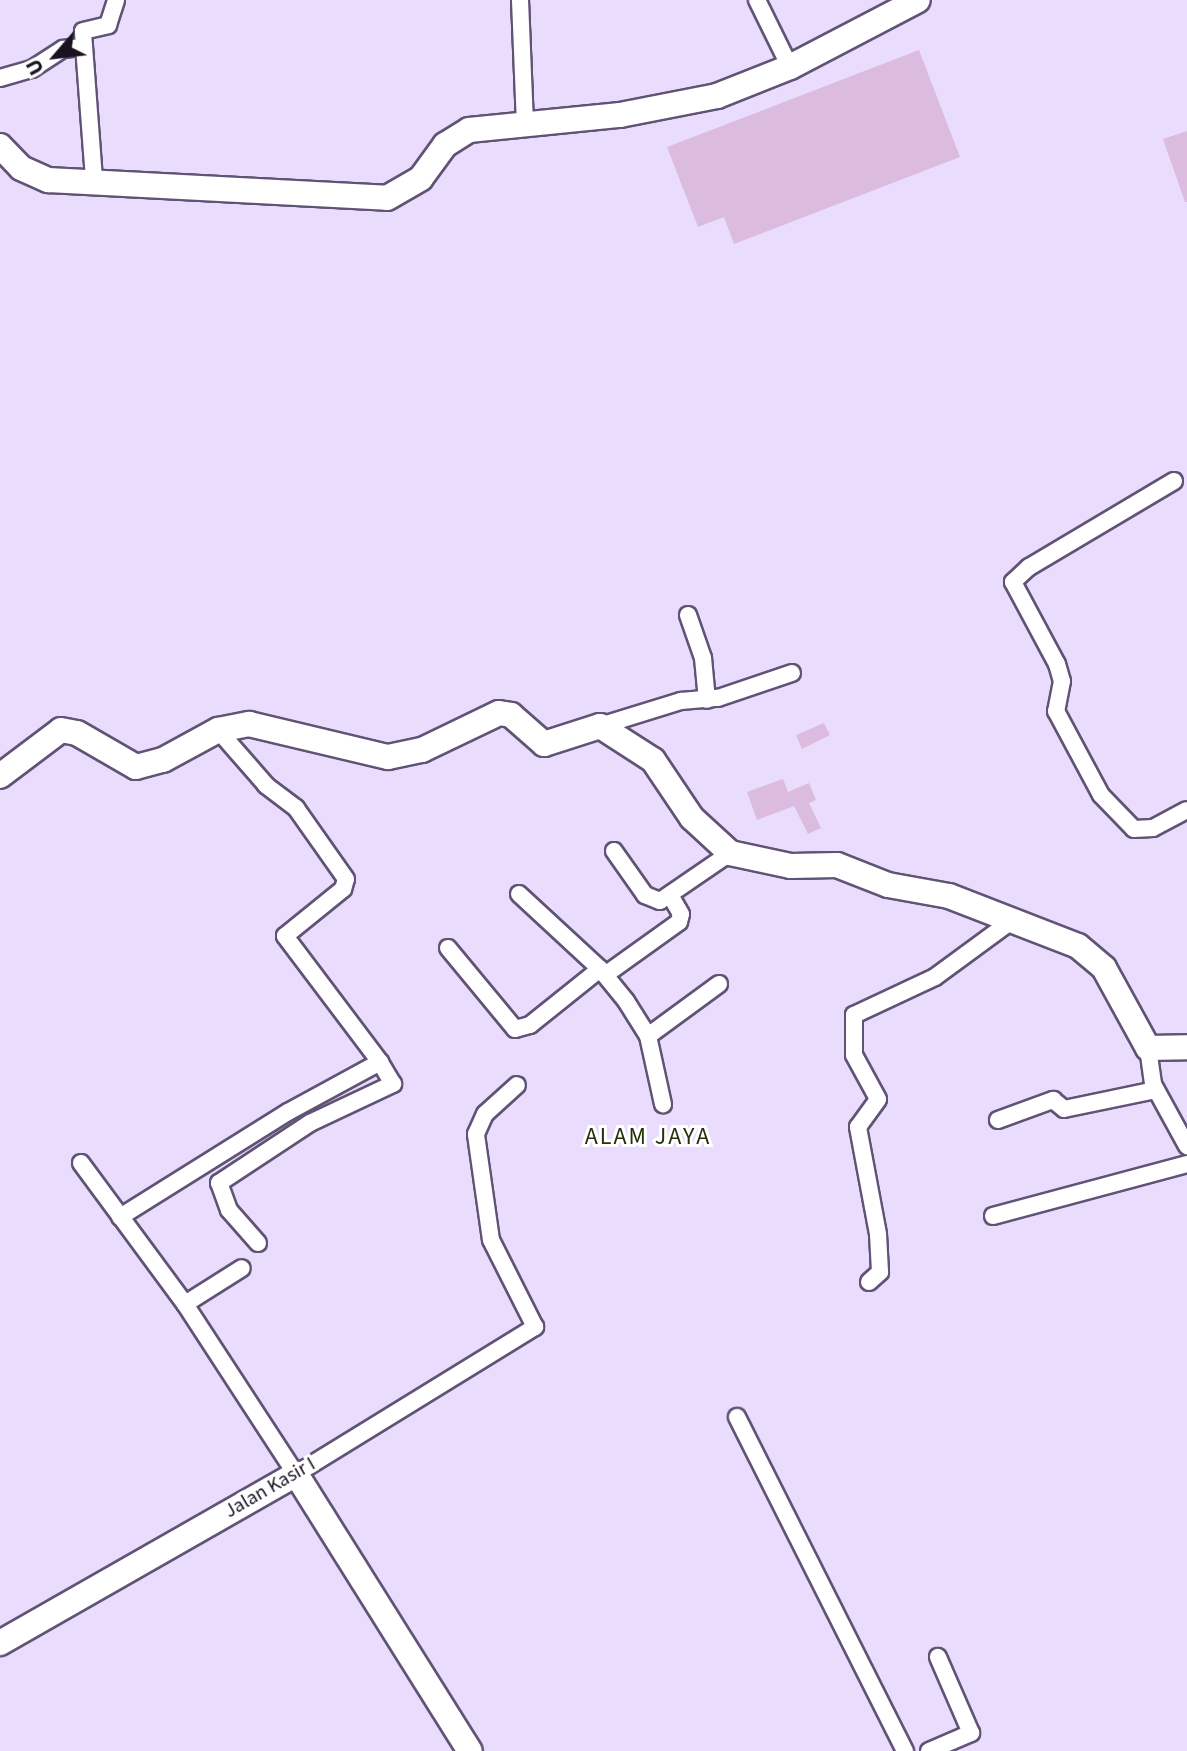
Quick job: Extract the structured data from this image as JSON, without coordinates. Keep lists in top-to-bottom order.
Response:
{
  "streets": {
    "street": ["Jalan Kasir I"]
  },
  "districts": ["ALAM JAYA"],
  "north": "bottom left"
}
